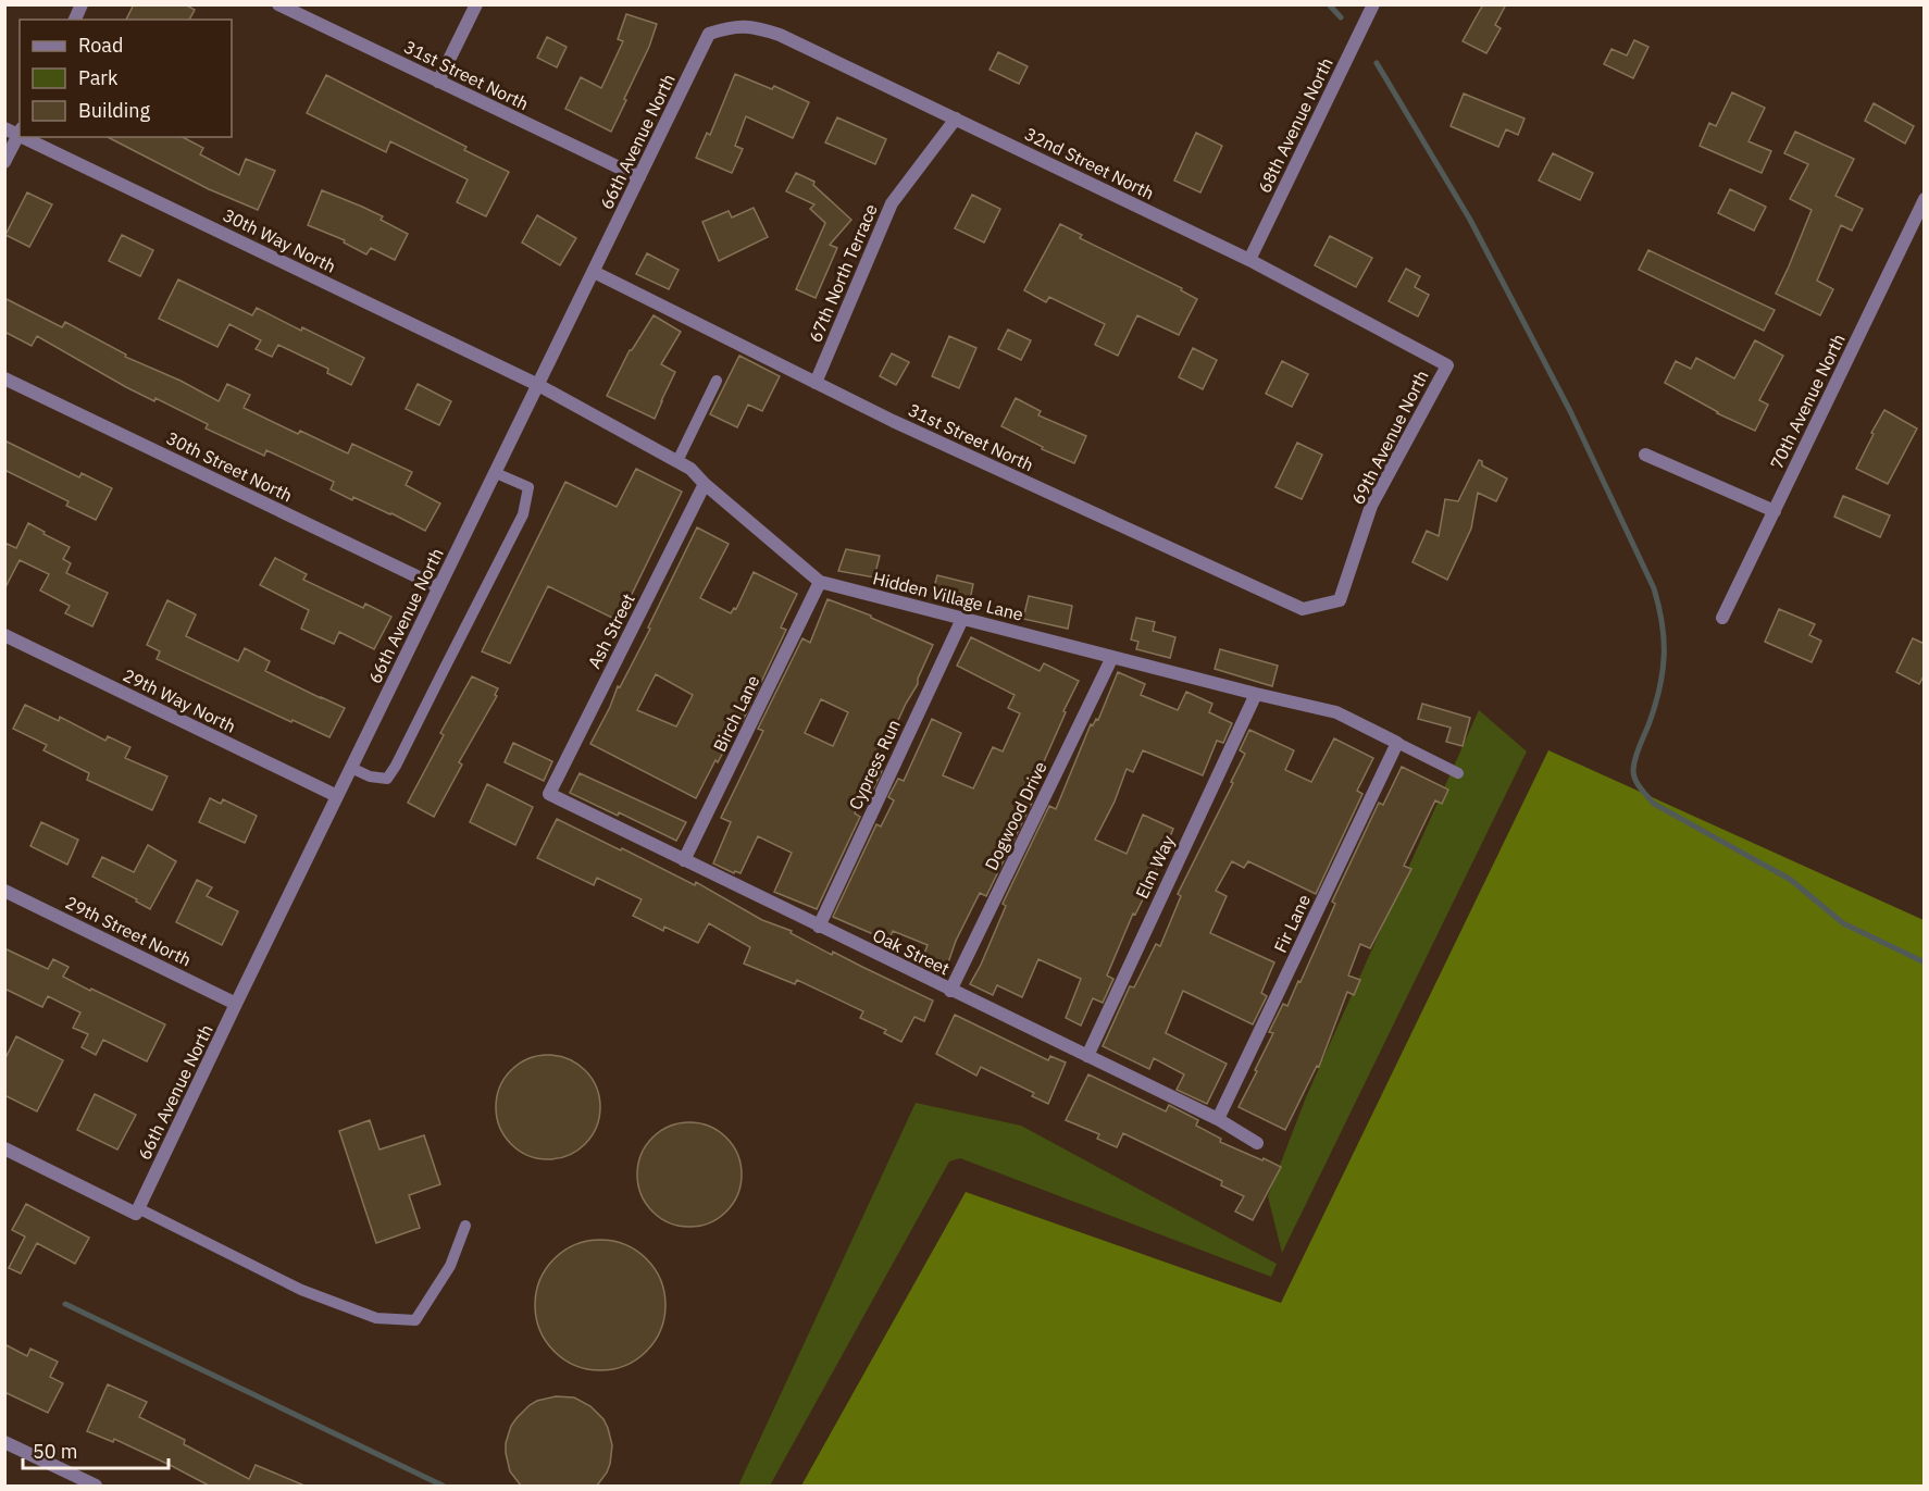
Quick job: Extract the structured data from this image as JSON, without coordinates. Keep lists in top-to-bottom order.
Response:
{
  "streets": {
    "street": [
      "31st Street North",
      "68th Avenue North",
      "66th Avenue North",
      "32nd Street North",
      "30th Way North",
      "67th North Terrace",
      "70th Avenue North",
      "69th Avenue North",
      "30th Street North",
      "Hidden Village Lane",
      "Ash Street",
      "29th Way North",
      "Birch Lane",
      "Cypress Run",
      "Dogwood Drive",
      "Elm Way",
      "Fir Lane",
      "29th Street North",
      "Oak Street"
    ]
  },
  "crossings": [
    ["31st Street North", "66th Avenue North"],
    ["31st Street North", "67th North Terrace"],
    ["31st Street North", "69th Avenue North"],
    ["68th Avenue North", "32nd Street North"],
    ["66th Avenue North", "32nd Street North"],
    ["66th Avenue North", "30th Way North"],
    ["66th Avenue North", "30th Street North"],
    ["66th Avenue North", "Hidden Village Lane"],
    ["66th Avenue North", "29th Way North"],
    ["66th Avenue North", "29th Street North"],
    ["32nd Street North", "67th North Terrace"],
    ["32nd Street North", "69th Avenue North"],
    ["30th Way North", "Hidden Village Lane"],
    ["Hidden Village Lane", "Ash Street"],
    ["Hidden Village Lane", "Birch Lane"],
    ["Hidden Village Lane", "Cypress Run"],
    ["Hidden Village Lane", "Dogwood Drive"],
    ["Hidden Village Lane", "Elm Way"],
    ["Hidden Village Lane", "Fir Lane"],
    ["Ash Street", "Oak Street"],
    ["Birch Lane", "Oak Street"],
    ["Cypress Run", "Oak Street"],
    ["Dogwood Drive", "Oak Street"],
    ["Elm Way", "Oak Street"],
    ["Fir Lane", "Oak Street"]
  ],
  "legend": ["Road", "Park", "Building"],
  "scale_bar": "50 m"
}
